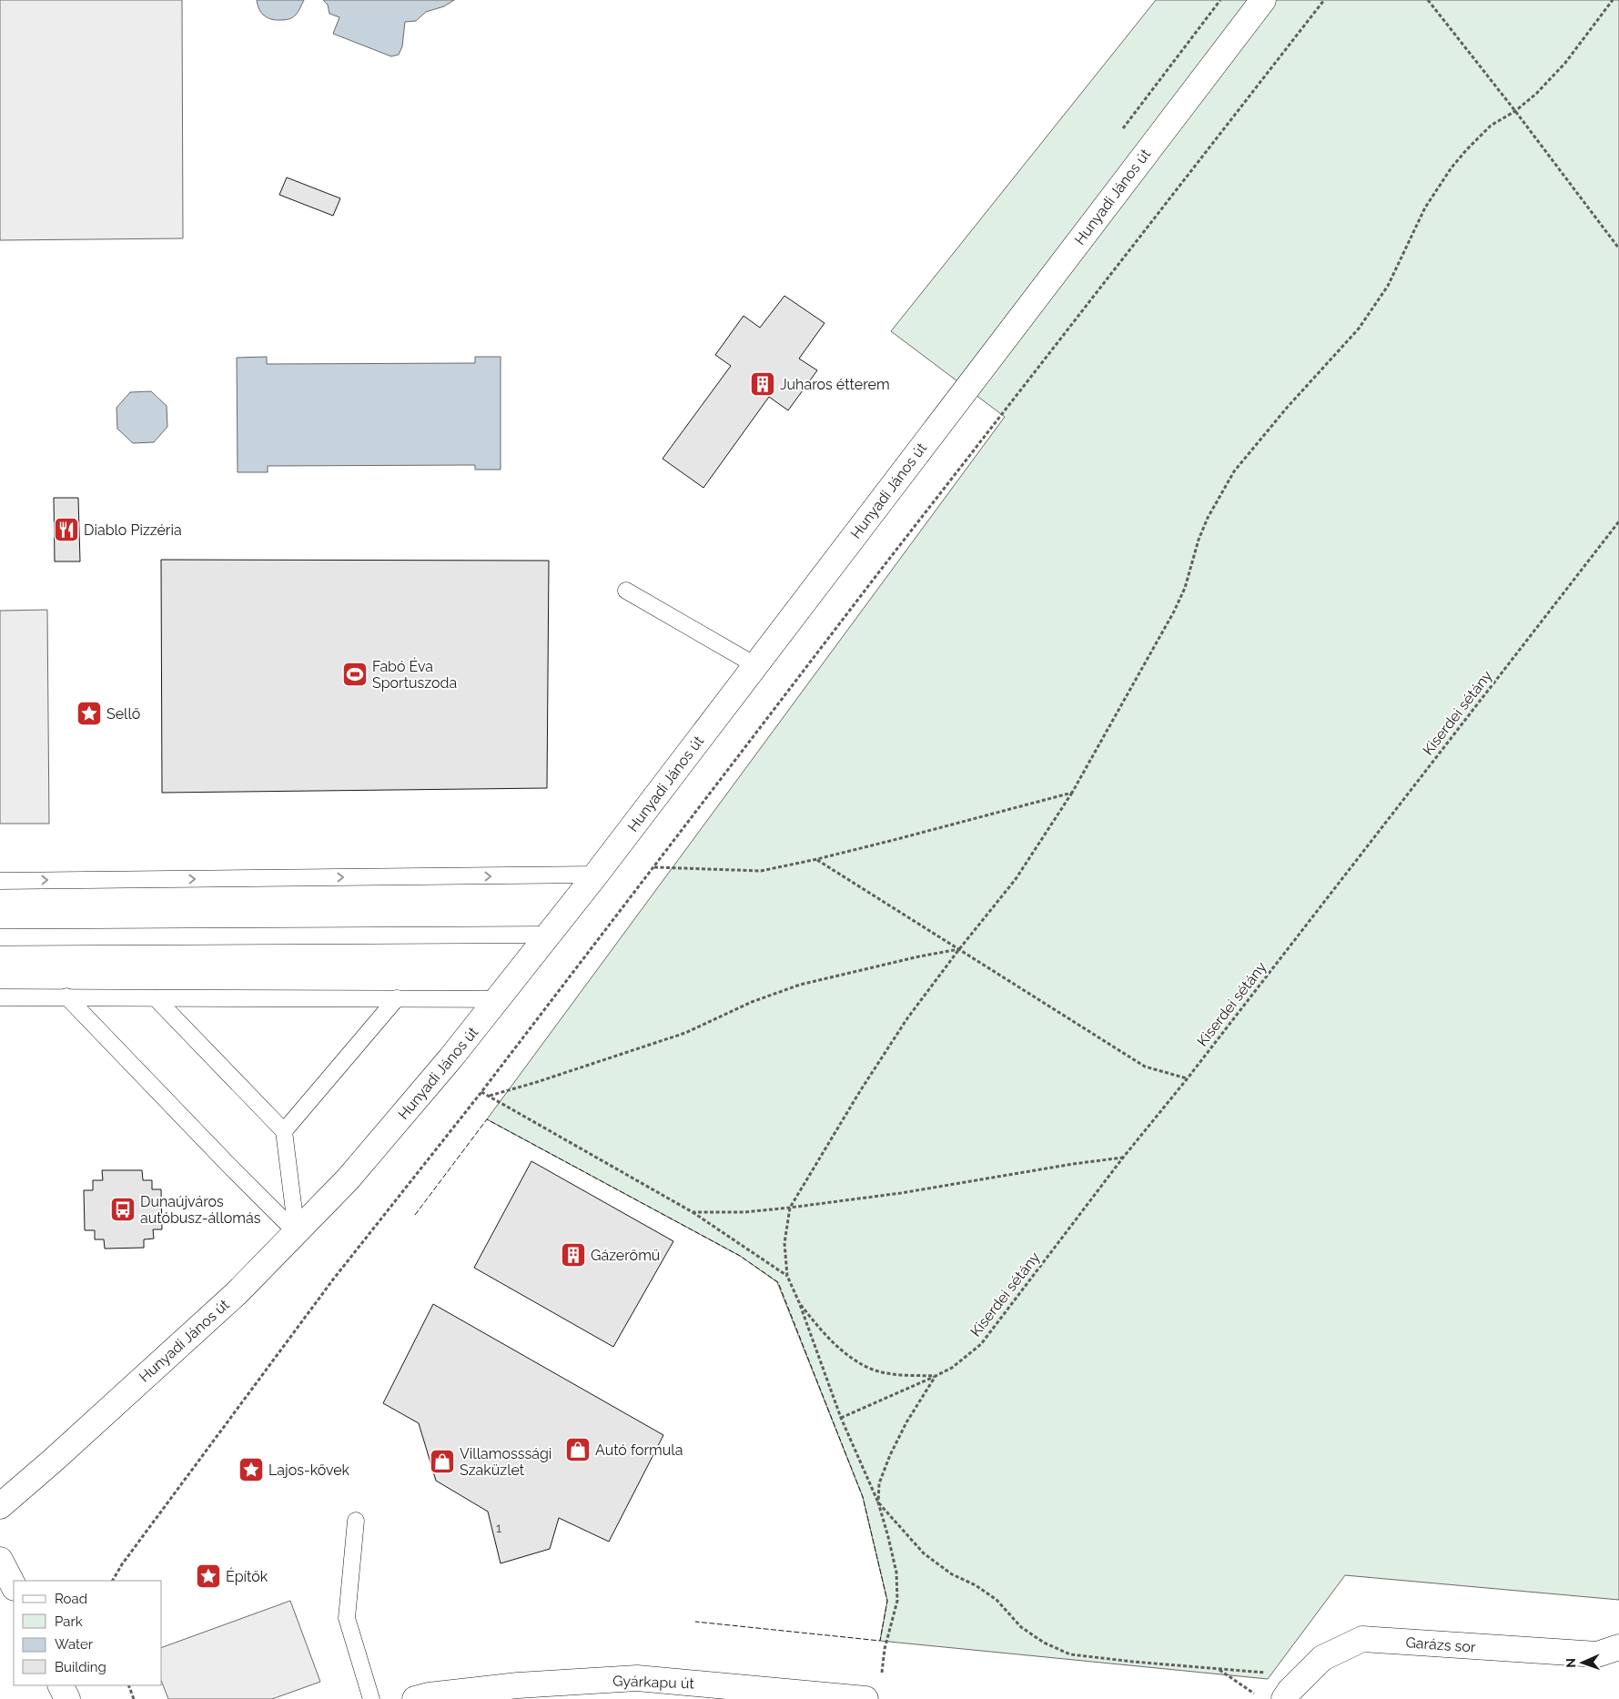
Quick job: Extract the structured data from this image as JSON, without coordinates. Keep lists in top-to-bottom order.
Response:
{
  "streets": {
    "street": ["Hunyadi János út", "Garázs sor", "Gyárkapu út"],
    "path": ["Kiserdei sétány"]
  },
  "places": {
    "building": ["Juharos étterem", "Gázerőmű"],
    "restaurant": ["Diablo Pizzéria"],
    "sports": ["Fabó Éva Sportuszoda"],
    "place": ["Sellő", "Lajos-kővek", "Építők"],
    "bus stop": ["Dunaújváros autóbusz-állomás"],
    "shop": ["Autó formula", "Villamosssági Szaküzlet"]
  },
  "house_numbers": ["1"],
  "legend": [
    "Road",
    "Park",
    "Water",
    "Building"
  ],
  "north": "left"
}
